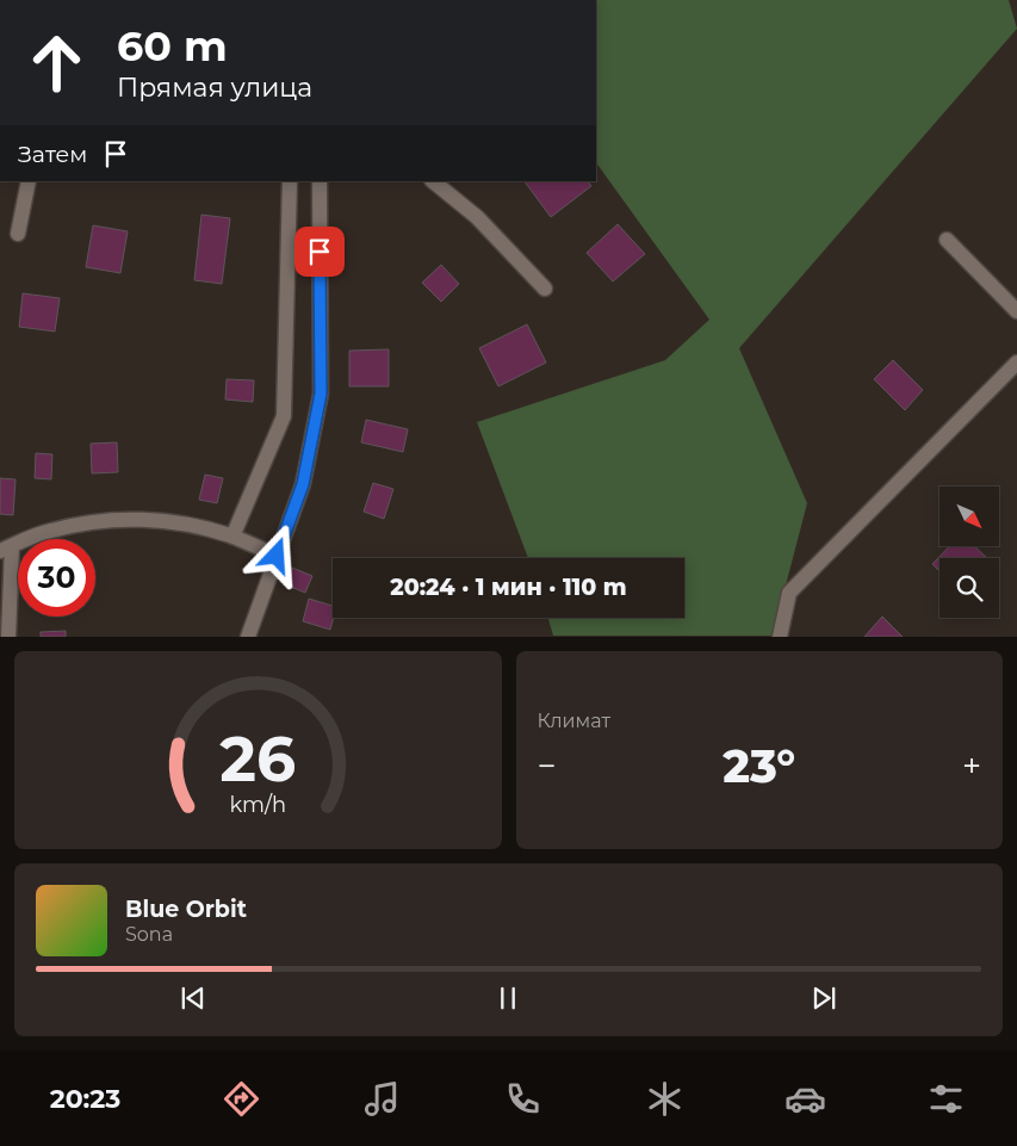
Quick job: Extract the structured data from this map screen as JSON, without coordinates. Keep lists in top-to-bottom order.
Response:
{
  "north": "bottom right",
  "page": {
    "turn": ["60 m", "Прямая улица"],
    "then": "Затем",
    "limit": "30",
    "trip": "20:24 · 1 мин · 110 m",
    "tile": "Климат",
    "heat": ["−", "23°", "+"],
    "song": ["Blue Orbit", "Sona"],
    "tabs": "20:23",
    "gauge": ["26", "km/h"]
  }
}
